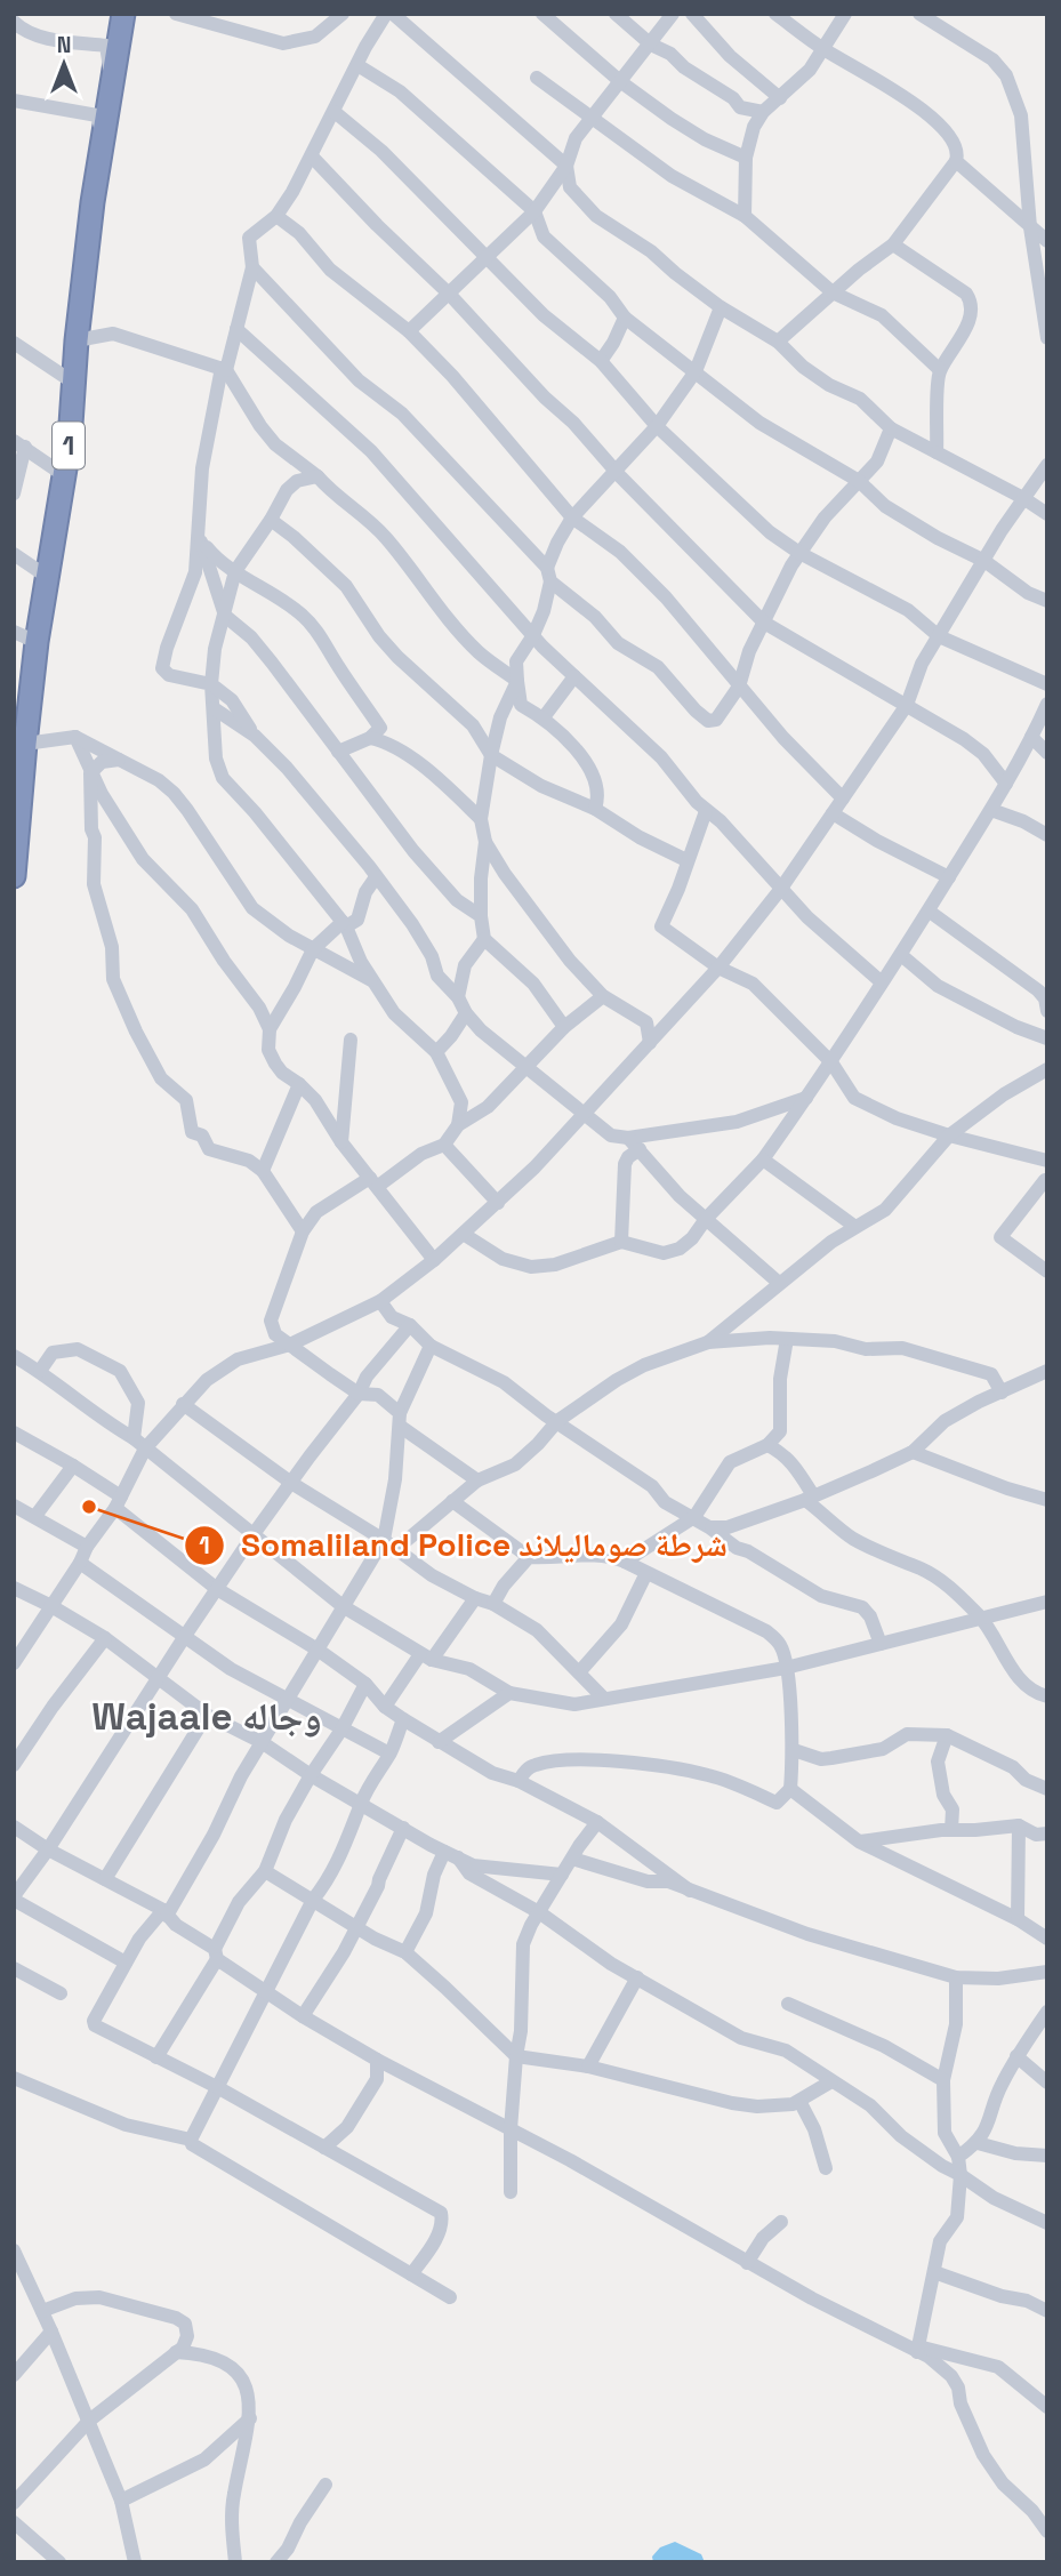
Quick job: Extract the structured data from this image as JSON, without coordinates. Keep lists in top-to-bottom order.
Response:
{
  "streets": {
    "highway": ["1"]
  },
  "districts": ["Wajaale وجاله"],
  "places": ["Somaliland Police شرطة صوماليلاند"],
  "north": "top"
}
